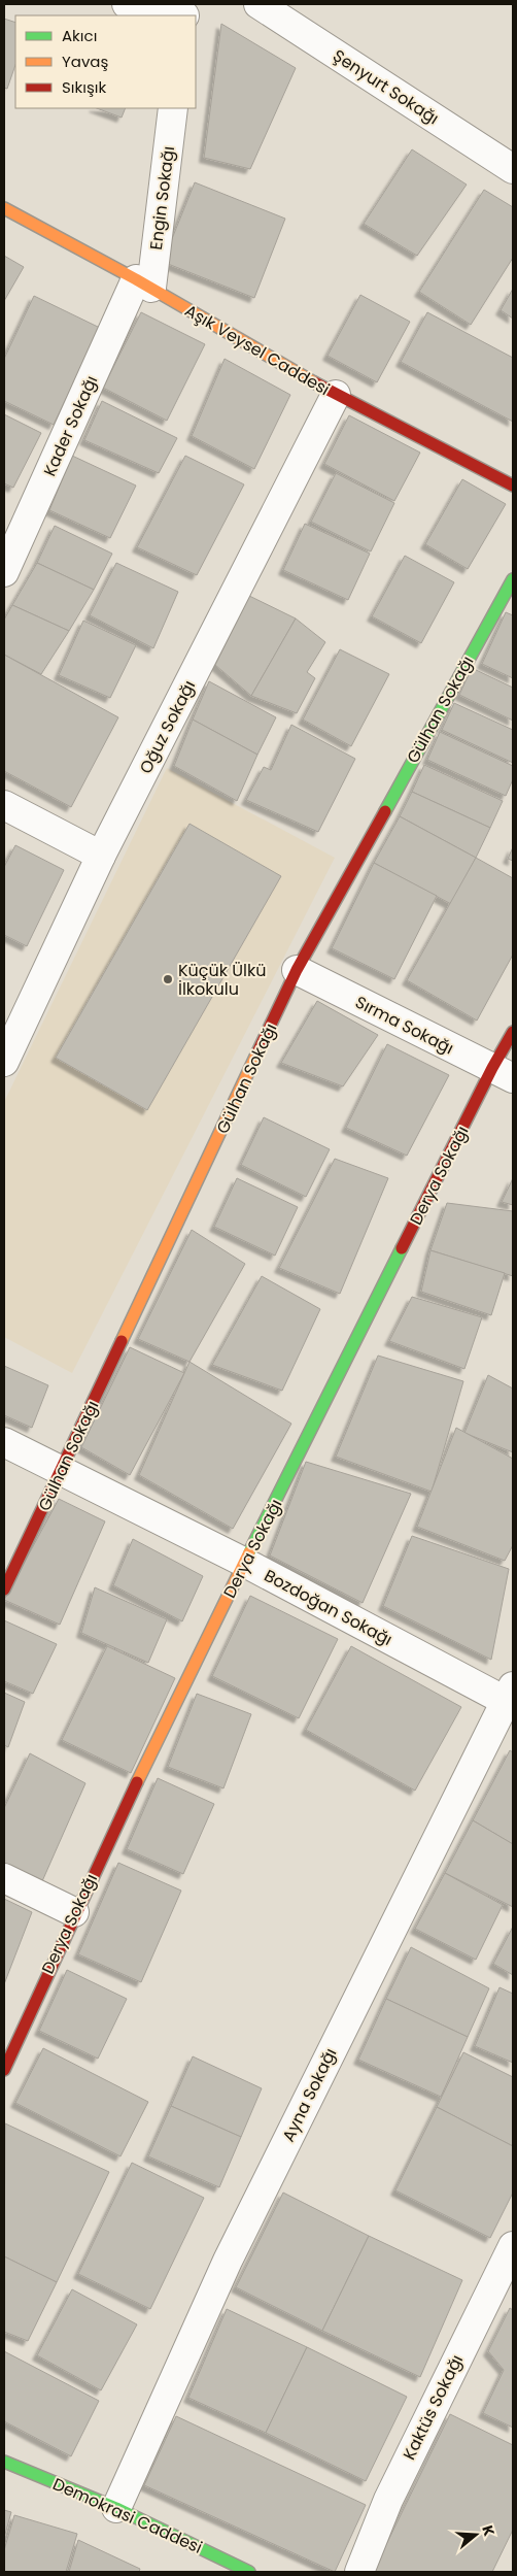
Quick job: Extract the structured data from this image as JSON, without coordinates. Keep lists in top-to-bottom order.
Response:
{
  "streets": {
    "street": [
      "Şenyurt Sokağı",
      "Engin Sokağı",
      "Aşık Veysel Caddesi",
      "Kader Sokağı",
      "Gülhan Sokağı",
      "Oğuz Sokağı",
      "Sırma Sokağı",
      "Derya Sokağı",
      "Bozdoğan Sokağı",
      "Ayna Sokağı",
      "Kaktüs Sokağı",
      "Demokrasi Caddesi"
    ]
  },
  "crossings": [
    ["Engin Sokağı", "Aşık Veysel Caddesi"],
    ["Engin Sokağı", "Kader Sokağı"],
    ["Aşık Veysel Caddesi", "Kader Sokağı"],
    ["Aşık Veysel Caddesi", "Oğuz Sokağı"],
    ["Gülhan Sokağı", "Sırma Sokağı"],
    ["Gülhan Sokağı", "Bozdoğan Sokağı"],
    ["Sırma Sokağı", "Derya Sokağı"],
    ["Derya Sokağı", "Bozdoğan Sokağı"],
    ["Bozdoğan Sokağı", "Ayna Sokağı"],
    ["Ayna Sokağı", "Demokrasi Caddesi"]
  ],
  "places": ["Küçük Ülkü İlkokulu"],
  "legend": ["Akıcı", "Yavaş", "Sıkışık"],
  "north": "right"
}
